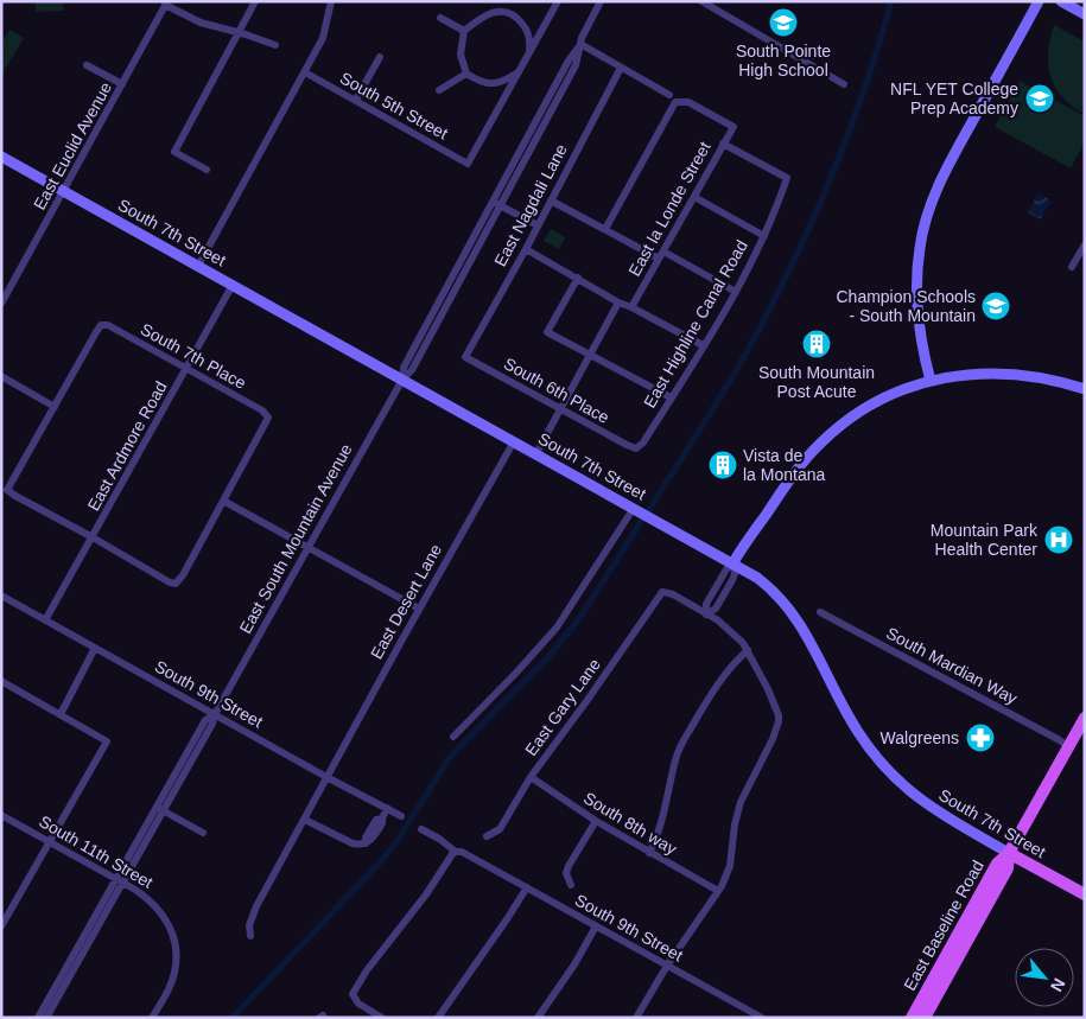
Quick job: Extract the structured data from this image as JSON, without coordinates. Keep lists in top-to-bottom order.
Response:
{
  "streets": {
    "main road": ["South 7th Street", "East Baseline Road"],
    "street": [
      "South 5th Street",
      "East Euclid Avenue",
      "East Nagdali Lane",
      "East la Londe Street",
      "East Highline Canal Road",
      "South 7th Place",
      "South 6th Place",
      "East Ardmore Road",
      "East South Mountain Avenue",
      "East Desert Lane",
      "South Mardian Way",
      "South 9th Street",
      "East Gary Lane",
      "South 8th way",
      "South 11th Street"
    ]
  },
  "crossings": [
    ["East Euclid Avenue", "South 7th Street"],
    ["East Nagdali Lane", "South 6th Place"],
    ["East la Londe Street", "East Highline Canal Road"],
    ["South 7th Street", "East Ardmore Road"],
    ["South 7th Street", "East South Mountain Avenue"],
    ["South 7th Street", "East Desert Lane"],
    ["South 7th Street", "East Baseline Road"],
    ["East Highline Canal Road", "South 6th Place"],
    ["South 7th Place", "East Ardmore Road"],
    ["East Ardmore Road", "South 9th Street"],
    ["East South Mountain Avenue", "South 9th Street"],
    ["East South Mountain Avenue", "South 11th Street"],
    ["East Desert Lane", "South 9th Street"],
    ["South Mardian Way", "East Baseline Road"],
    ["East Gary Lane", "South 8th way"]
  ],
  "places": {
    "school or university": ["South Pointe High School", "NFL YET College Prep Academy", "Champion Schools - South Mountain"],
    "building": ["South Mountain Post Acute", "Vista de la Montana"],
    "hospital": ["Mountain Park Health Center"],
    "pharmacy": ["Walgreens"]
  },
  "north": "bottom right"
}
